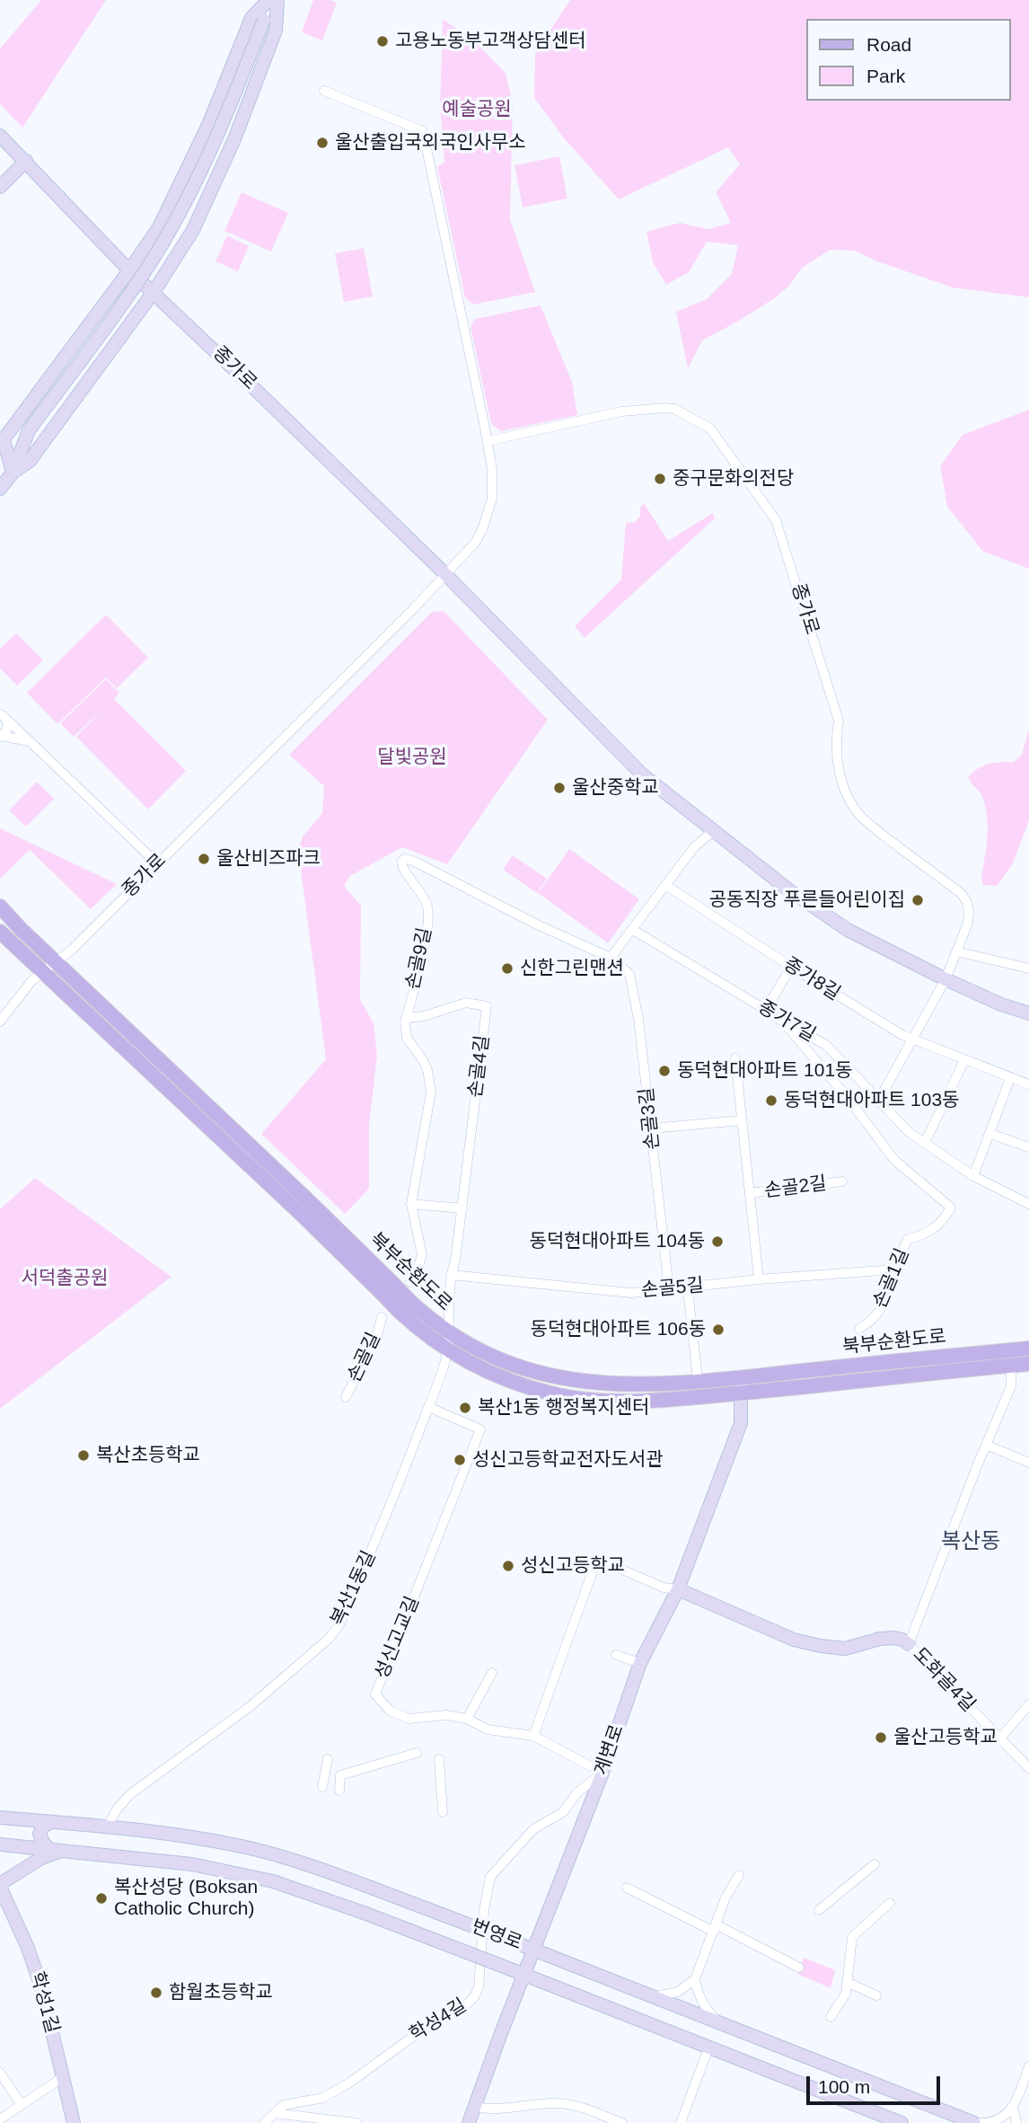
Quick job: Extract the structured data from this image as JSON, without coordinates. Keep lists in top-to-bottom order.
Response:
{
  "streets": {
    "main road": [
      "종가로",
      "북부순환도로",
      "계변로",
      "번영로",
      "학성1길"
    ],
    "street": [
      "손골9길",
      "종가8길",
      "종가7길",
      "손골4길",
      "손골3길",
      "손골2길",
      "손골1길",
      "손골5길",
      "손골길",
      "복산1동길",
      "성신고교길",
      "도화골4길",
      "학성4길"
    ]
  },
  "crossings": [
    ["종가로", "북부순환도로"],
    ["손골9길", "손골4길"],
    ["손골9길", "손골3길"],
    ["종가7길", "손골1길"],
    ["손골4길", "북부순환도로"],
    ["손골4길", "손골5길"],
    ["손골4길", "복산1동길"],
    ["손골3길", "손골5길"],
    ["손골2길", "손골5길"],
    ["북부순환도로", "복산1동길"],
    ["북부순환도로", "도화골4길"],
    ["북부순환도로", "계변로"],
    ["손골1길", "손골5길"],
    ["복산1동길", "성신고교길"],
    ["복산1동길", "번영로"],
    ["계변로", "번영로"],
    ["계변로", "학성4길"]
  ],
  "districts": ["복산동"],
  "parks": ["예술공원", "달빛공원", "서덕출공원"],
  "places": [
    "고용노동부고객상담센터",
    "울산출입국외국인사무소",
    "중구문화의전당",
    "울산중학교",
    "울산비즈파크",
    "공동직장 푸른들어린이집",
    "신한그린맨션",
    "동덕현대아파트 101동",
    "동덕현대아파트 103동",
    "동덕현대아파트 104동",
    "동덕현대아파트 106동",
    "복산1동 행정복지센터",
    "복산초등학교",
    "성신고등학교전자도서관",
    "성신고등학교",
    "울산고등학교",
    "복산성당 (Boksan Catholic Church)",
    "함월초등학교"
  ],
  "legend": ["Road", "Park"],
  "scale_bar": "100 m"
}
